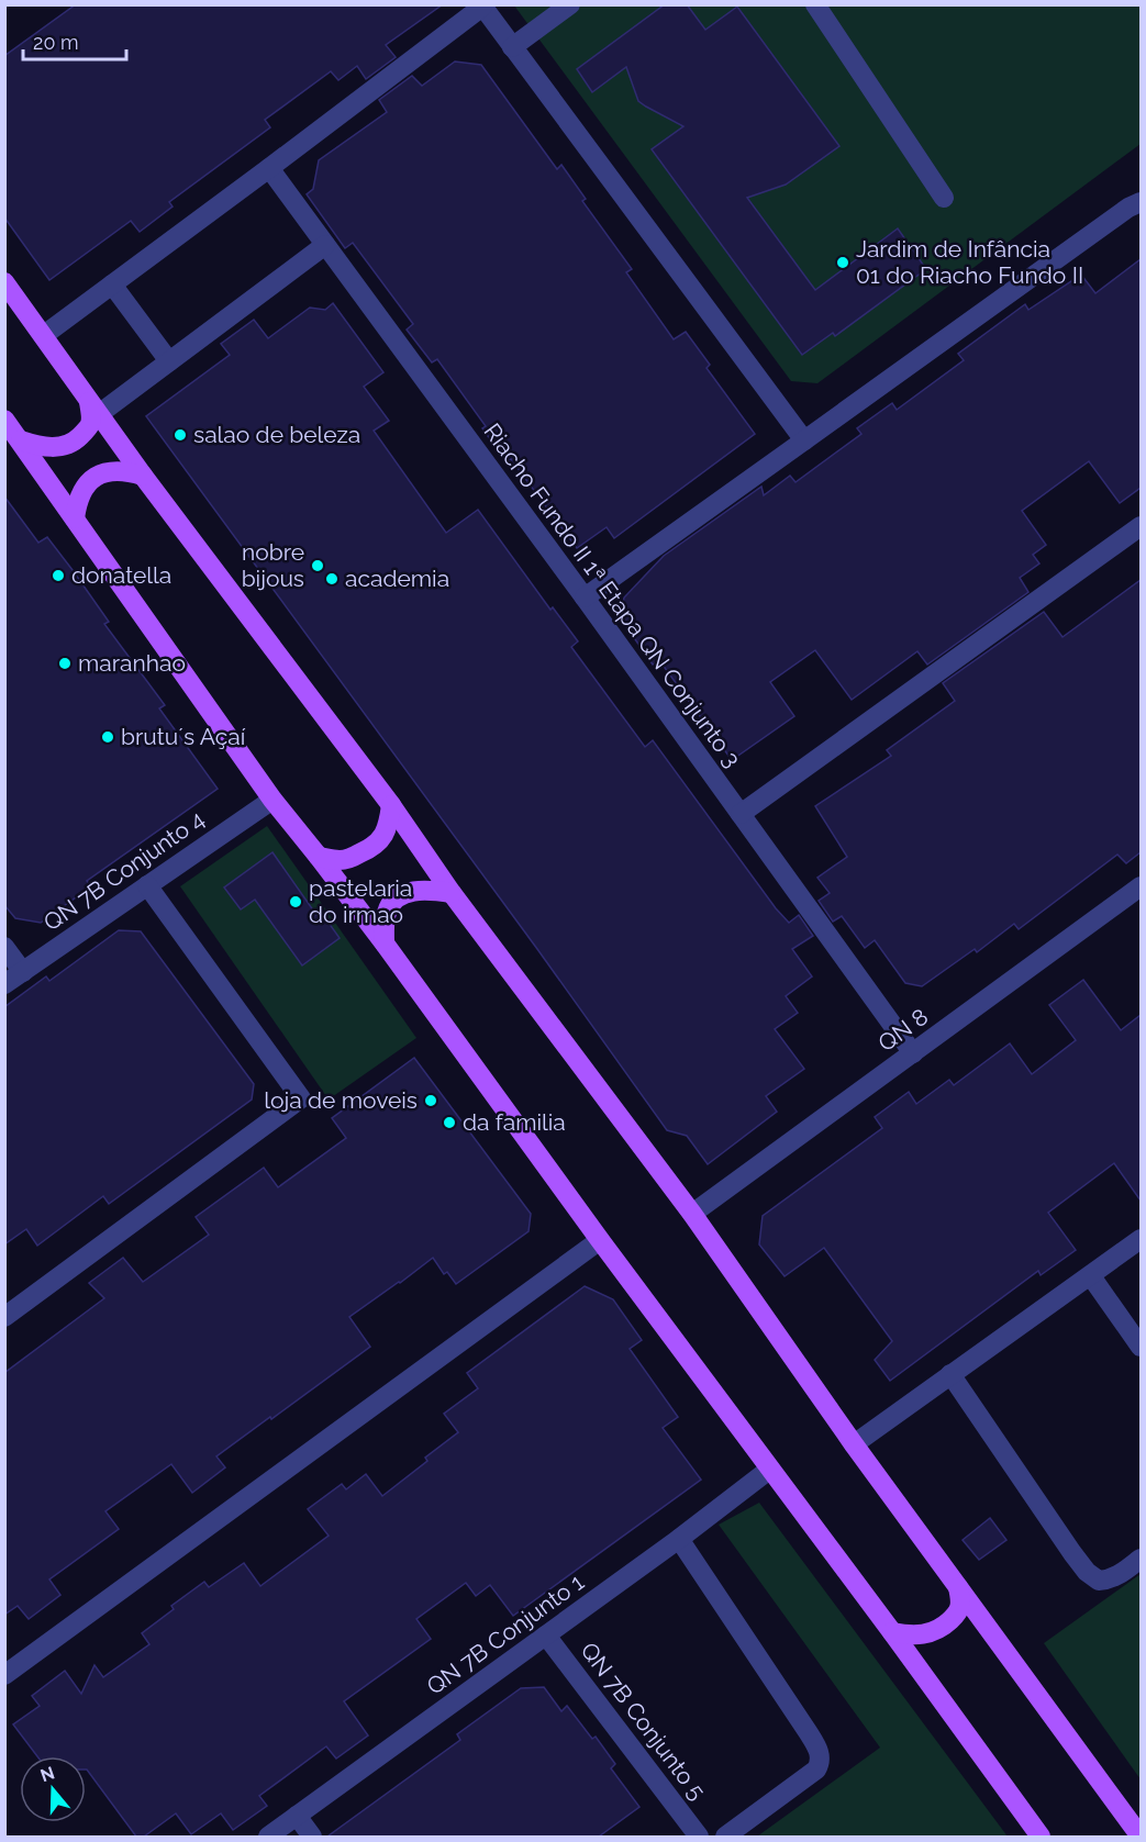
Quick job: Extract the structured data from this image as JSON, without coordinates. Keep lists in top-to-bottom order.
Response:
{
  "streets": {
    "street": [
      "Riacho Fundo II 1ª Etapa QN Conjunto 3",
      "QN 7B Conjunto 4",
      "QN 8",
      "QN 7B Conjunto 1",
      "QN 7B Conjunto 5"
    ]
  },
  "crossings": [
    ["Riacho Fundo II 1ª Etapa QN Conjunto 3", "QN 8"],
    ["QN 7B Conjunto 1", "QN 7B Conjunto 5"]
  ],
  "places": [
    "Jardim de Infância 01 do Riacho Fundo II",
    "salao de beleza",
    "nobre bijous",
    "donatella",
    "academia",
    "maranhao",
    "brutu´s Açaí",
    "pastelaria do irmao",
    "loja de moveis",
    "da familia"
  ],
  "scale_bar": "20 m",
  "north": "top"
}
